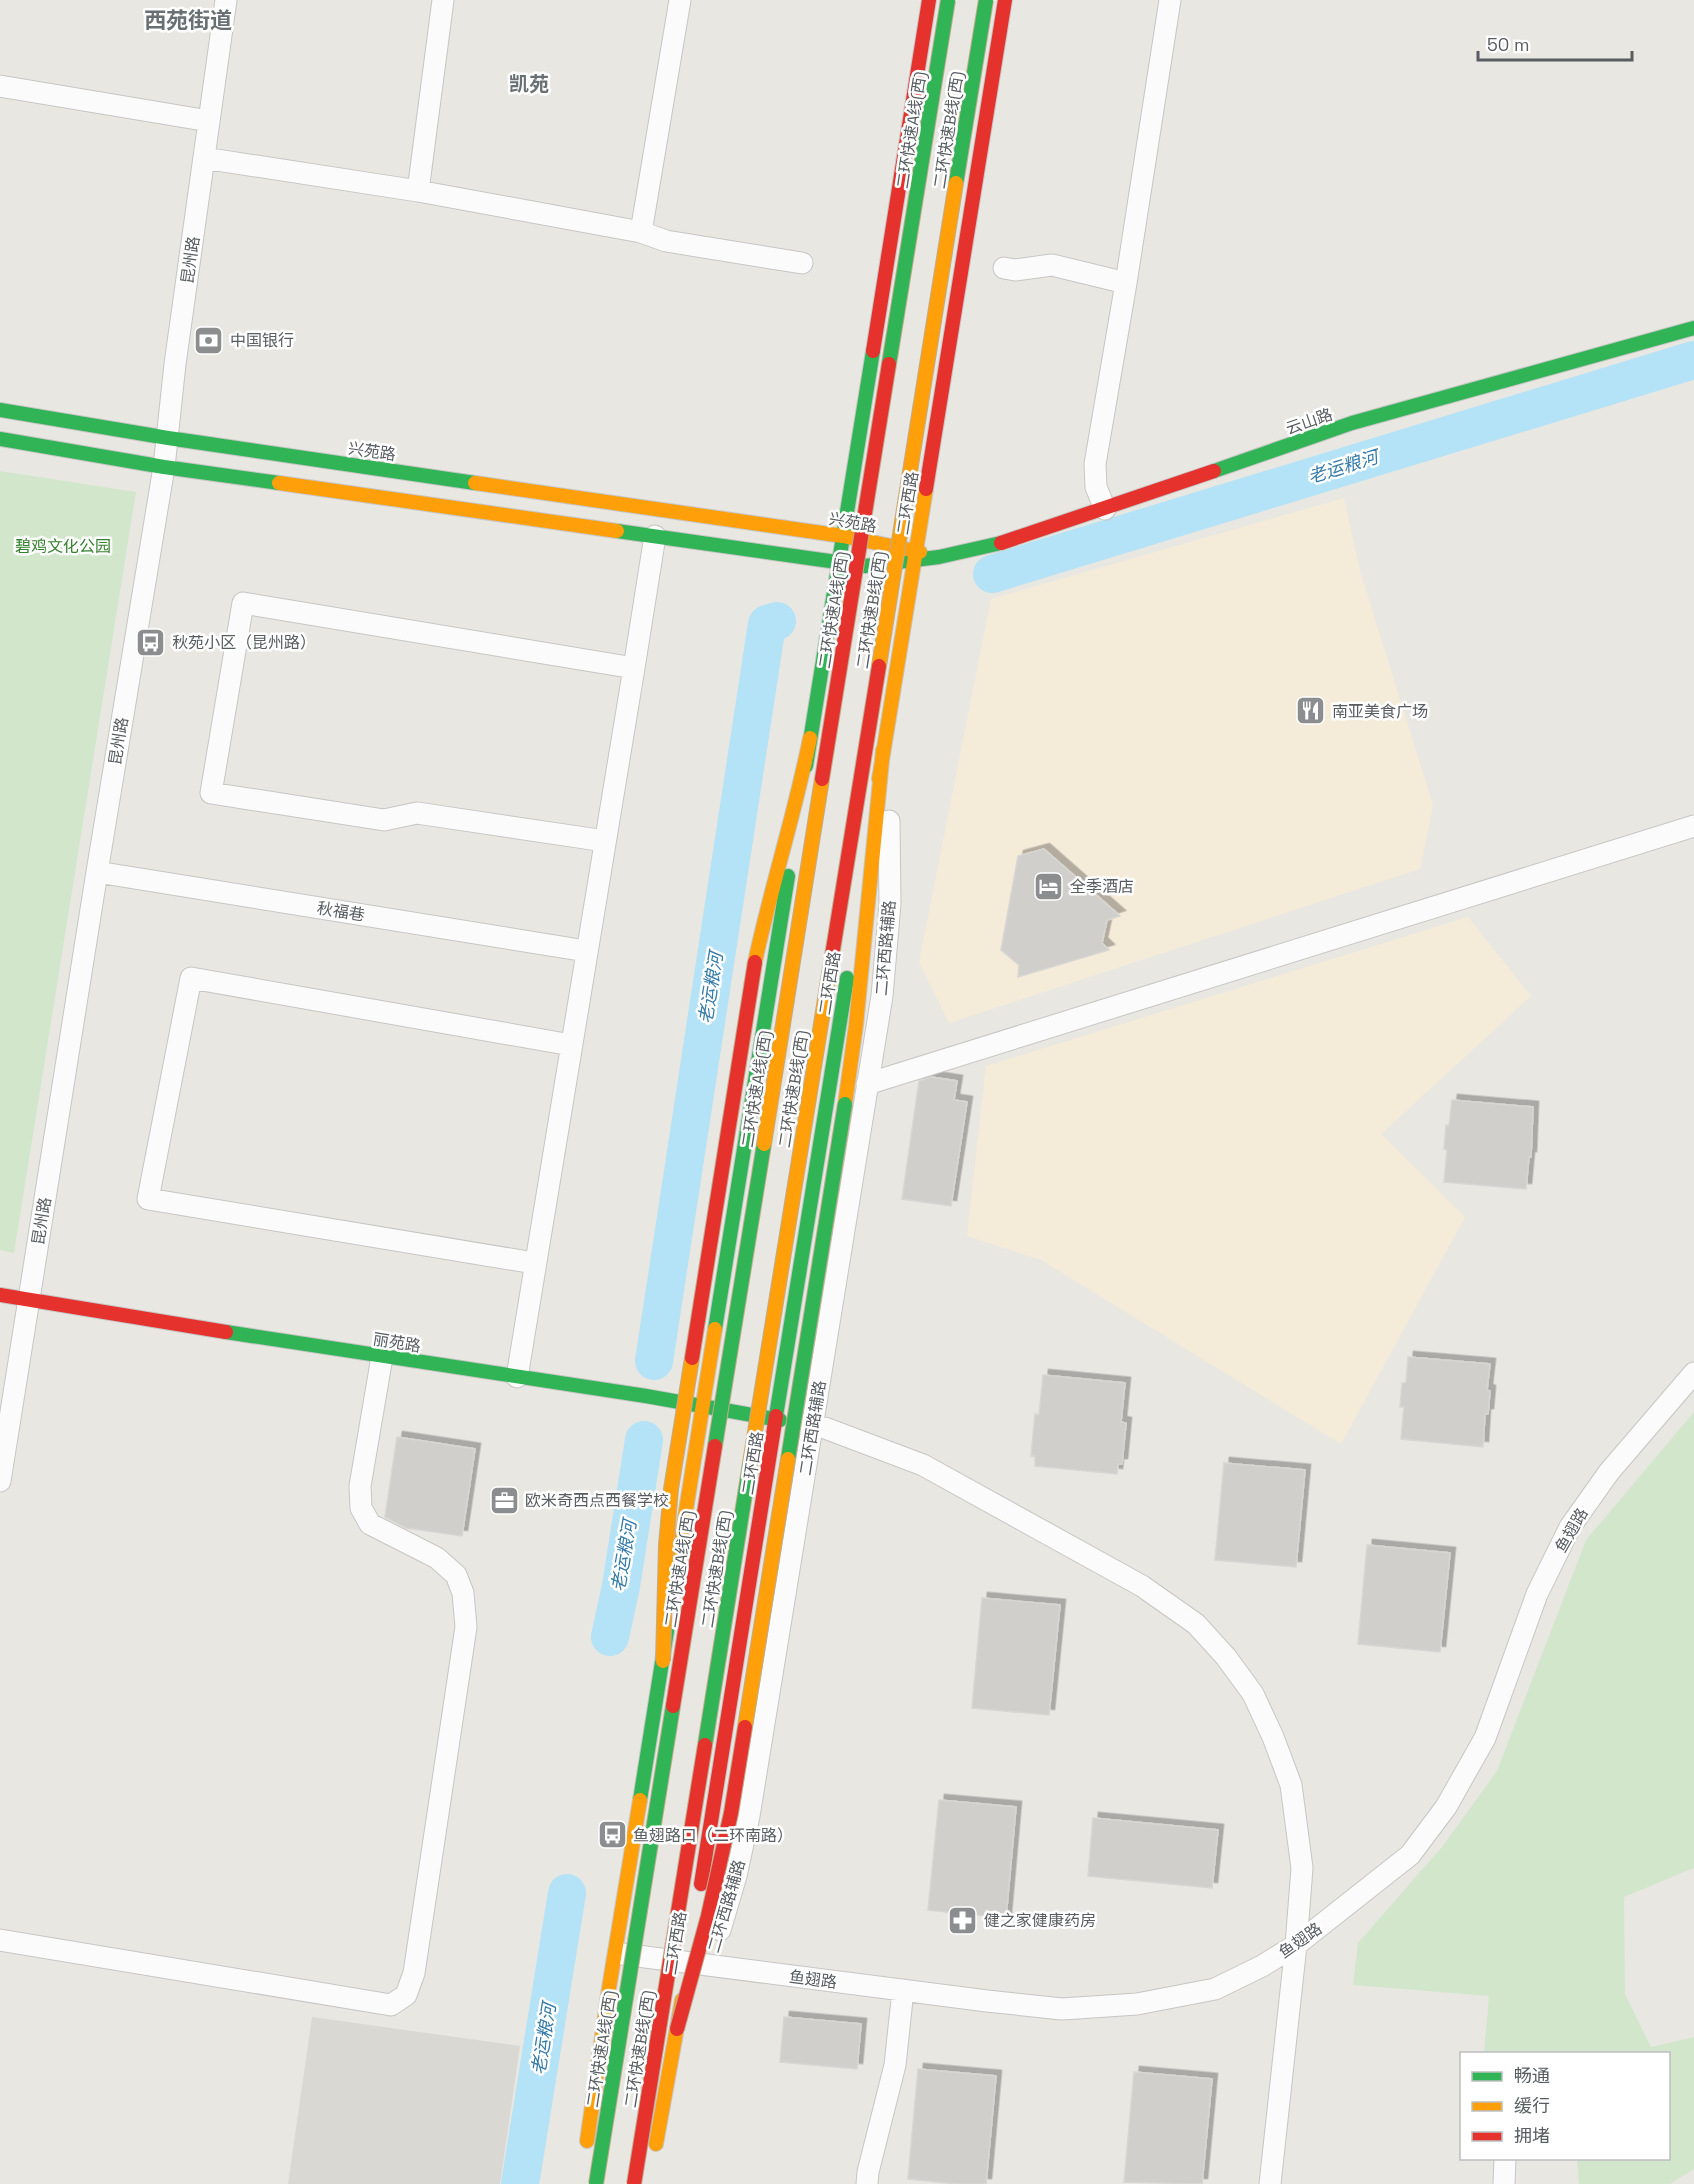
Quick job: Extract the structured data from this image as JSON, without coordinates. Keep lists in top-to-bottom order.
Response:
{
  "streets": {
    "main road": [
      "二环快速A线(西)",
      "二环快速B线(西)",
      "云山路",
      "兴苑路",
      "二环西路",
      "丽苑路"
    ],
    "street": [
      "昆州路",
      "秋福巷",
      "二环西路辅路",
      "鱼翅路"
    ]
  },
  "crossings": [
    ["昆州路", "兴苑路"],
    ["昆州路", "秋福巷"],
    ["昆州路", "丽苑路"],
    ["云山路", "兴苑路"],
    ["兴苑路", "二环西路"],
    ["二环西路", "二环西路辅路"],
    ["二环西路", "丽苑路"],
    ["二环西路", "鱼翅路"],
    ["二环西路辅路", "鱼翅路"]
  ],
  "districts": ["西苑街道", "凯苑"],
  "water": ["老运粮河"],
  "parks": ["碧鸡文化公园"],
  "places": {
    "bank": ["中国银行"],
    "bus stop": ["秋苑小区（昆州路）", "鱼翅路口（二环南路）"],
    "restaurant": ["南亚美食广场"],
    "hotel": ["全季酒店"],
    "office": ["欧米奇西点西餐学校"],
    "pharmacy": ["健之家健康药房"]
  },
  "legend": ["畅通", "缓行", "拥堵"],
  "scale_bar": "50 m"
}
